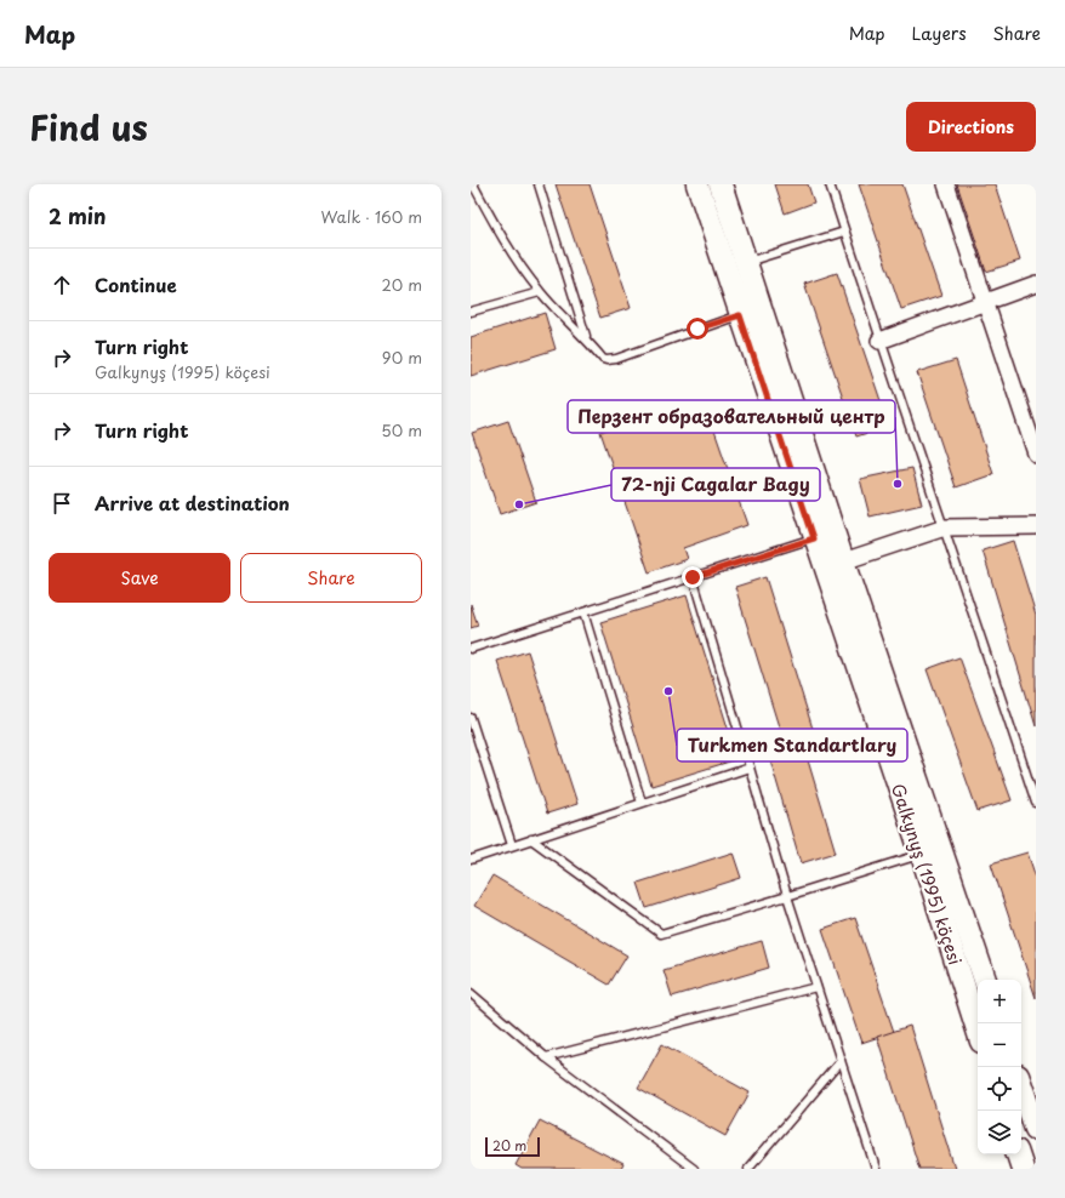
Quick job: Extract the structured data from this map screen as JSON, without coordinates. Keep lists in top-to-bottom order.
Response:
{
  "streets": {
    "main road": ["Galkynyş (1995) köçesi"]
  },
  "places": ["Перзент образовательный центр", "72-nji Cagalar Bagy", "Turkmen Standartlary"],
  "scale_bar": "20 m",
  "page": {
    "header": "Map",
    "nav": ["Map", "Layers", "Share"],
    "title": "Find us",
    "buttons": [
      "Directions",
      ["Save", "Share"]
    ],
    "heading": ["2 min", "Walk · 160 m"],
    "list": [
      ["Continue", "20 m"],
      ["Turn right", "Galkynyş (1995) köçesi", "90 m"],
      ["Turn right", "50 m"],
      "Arrive at destination"
    ],
    "map_buttons": ["+", "−"],
    "scale": "20 m"
  }
}
